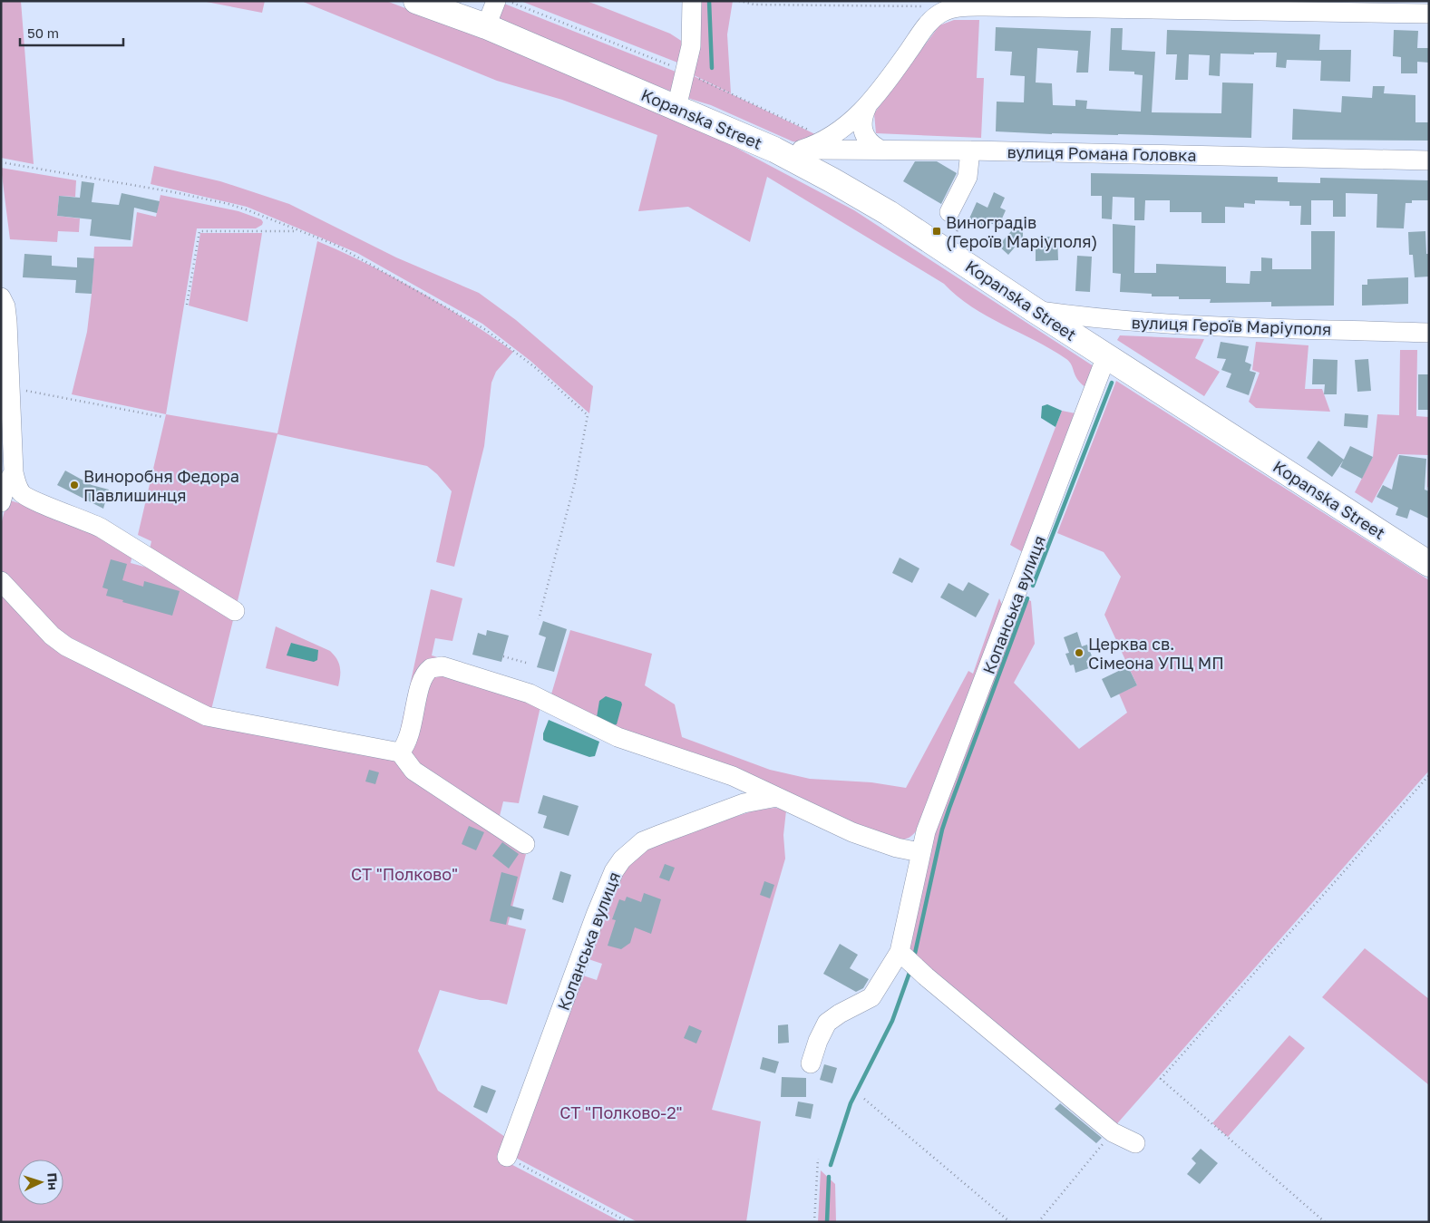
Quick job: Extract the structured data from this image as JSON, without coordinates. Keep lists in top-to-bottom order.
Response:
{
  "streets": {
    "highway": ["Kopanska Street"],
    "street": ["вулиця Романа Головка", "вулиця Героїв Маріуполя", "Копанська вулиця"]
  },
  "crossings": [
    ["Kopanska Street", "вулиця Романа Головка"],
    ["Kopanska Street", "вулиця Героїв Маріуполя"],
    ["Kopanska Street", "Копанська вулиця"]
  ],
  "parks": ["СТ \"Полково\"", "СТ \"Полково-2\""],
  "places": {
    "transit": ["Виноградів (Героїв Маріуполя)"],
    "other": ["Виноробня Федора Павлишинця", "Церква св. Сімеона УПЦ МП"]
  },
  "scale_bar": "50 m",
  "north": "right"
}
